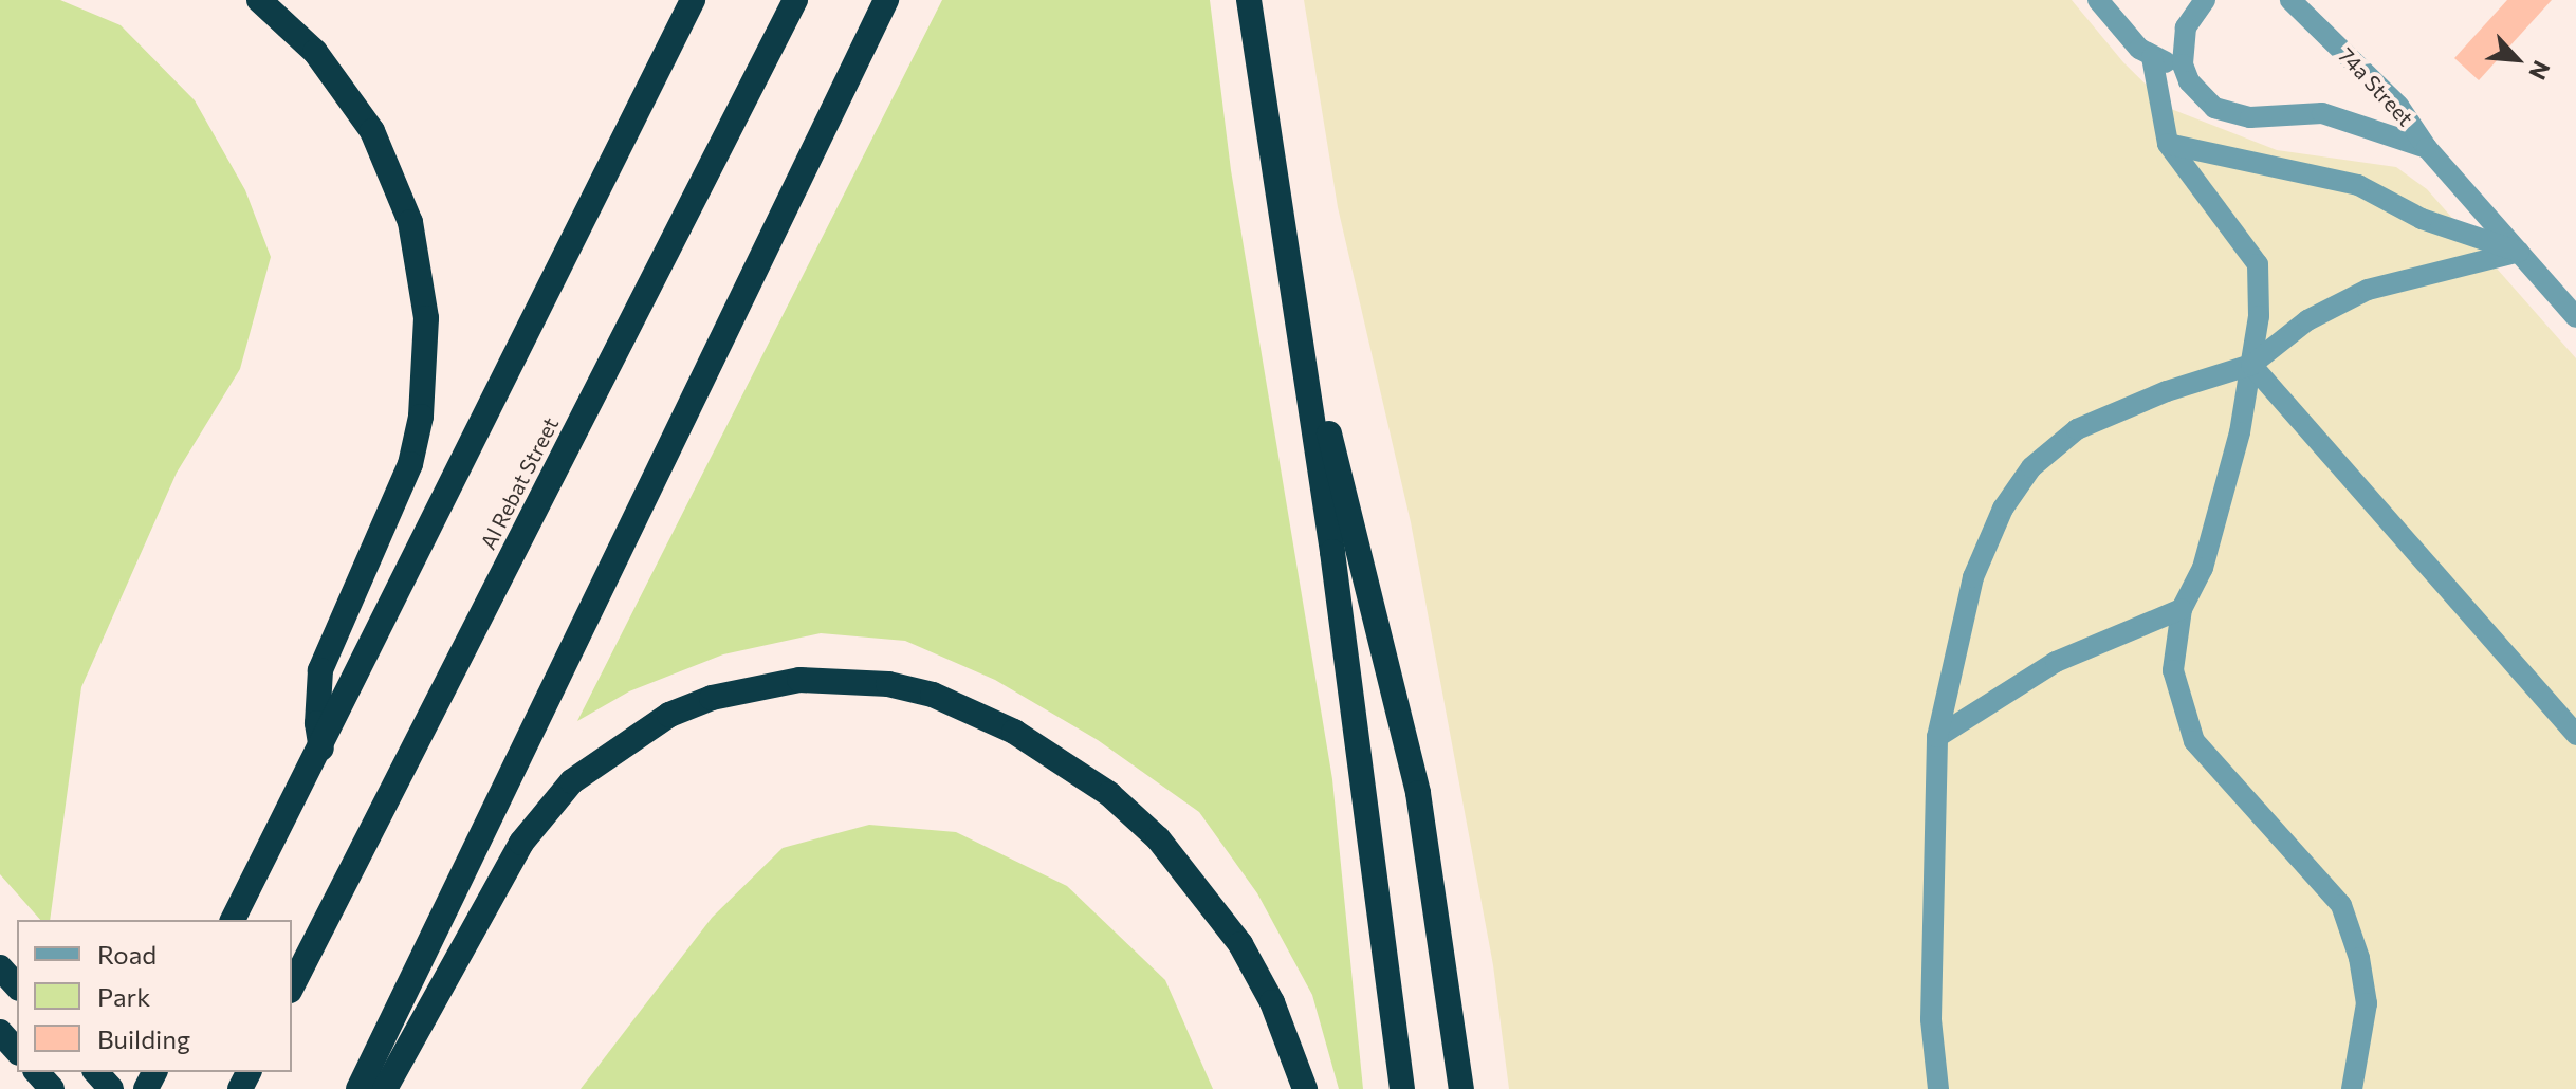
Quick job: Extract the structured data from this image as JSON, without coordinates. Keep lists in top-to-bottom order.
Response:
{
  "streets": {
    "highway": ["Al Rebat Street"],
    "street": ["74a Street"]
  },
  "legend": ["Road", "Park", "Building"],
  "north": "bottom right"
}
